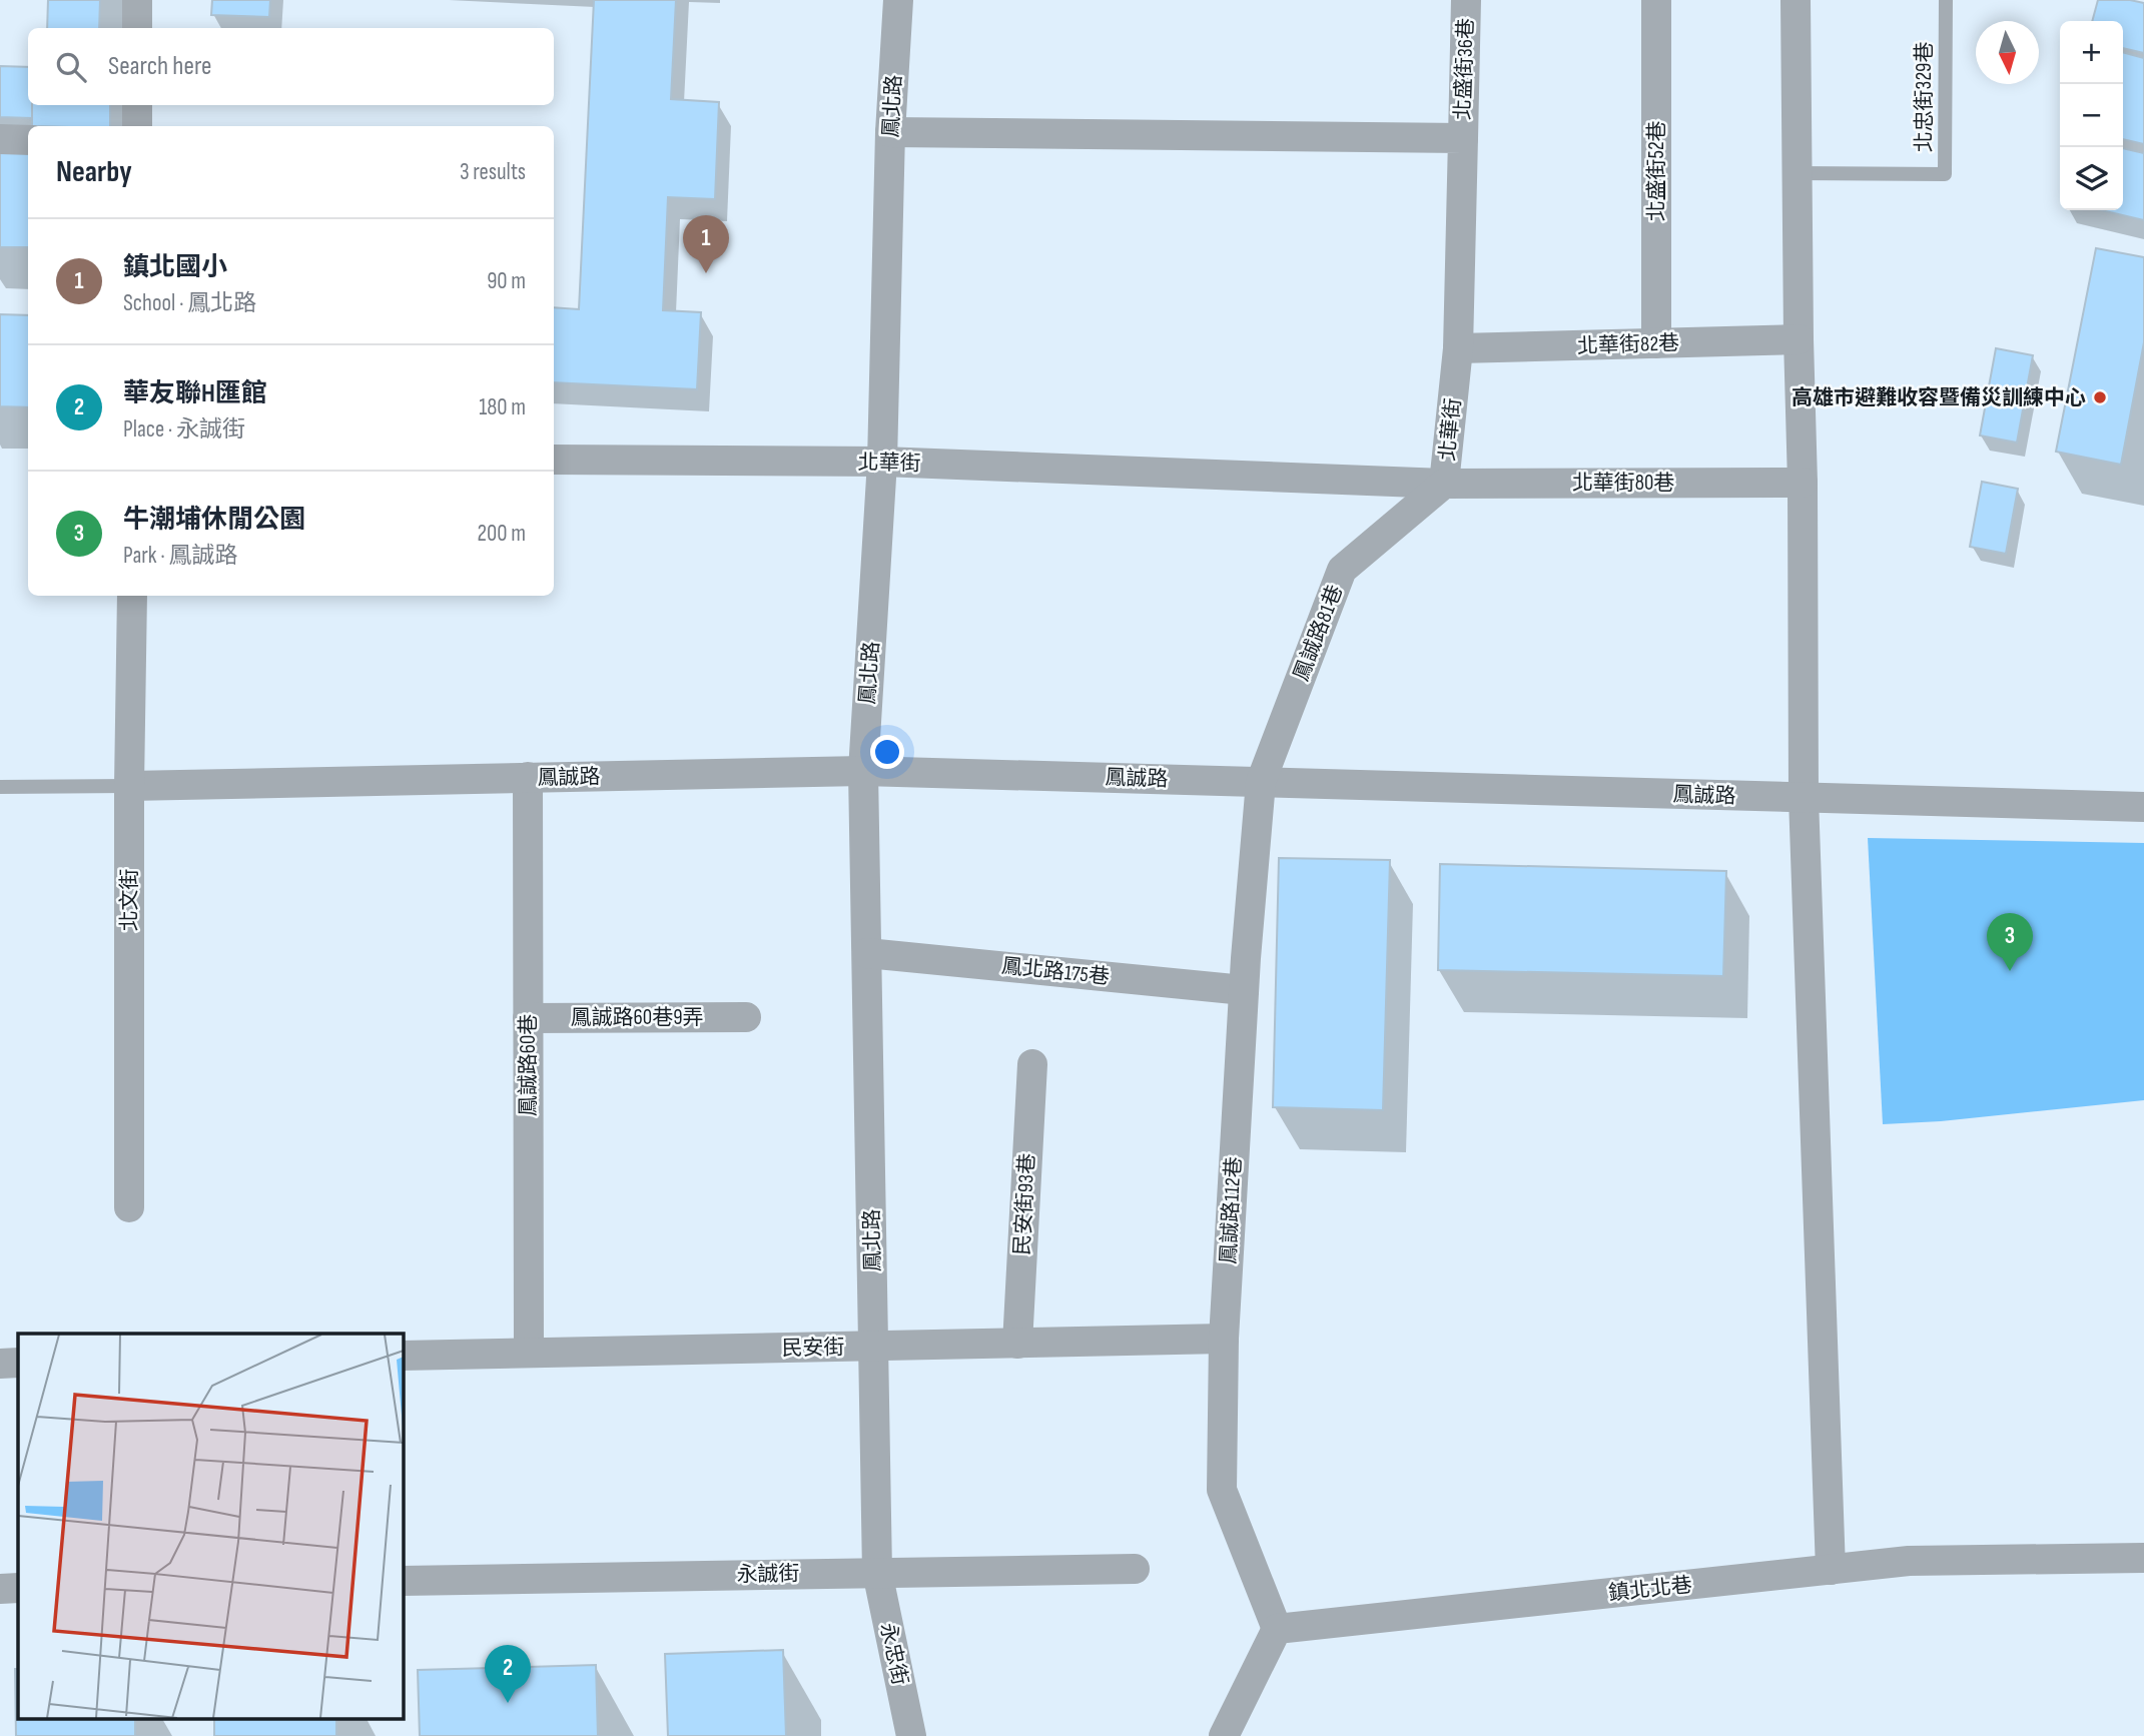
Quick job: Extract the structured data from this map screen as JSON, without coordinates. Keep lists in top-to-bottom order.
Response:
{
  "streets": {
    "street": [
      "北盛街36巷",
      "鳳北路",
      "北盛街52巷",
      "北華街82巷",
      "北華街",
      "北華街80巷",
      "鳳誠路81巷",
      "鳳誠路",
      "北文街",
      "鳳北路175巷",
      "鳳誠路60巷9弄",
      "鳳誠路60巷",
      "民安街93巷",
      "鳳誠路112巷",
      "民安街",
      "永誠街",
      "鎮北北巷",
      "永忠街"
    ],
    "lane": ["北忠街329巷"]
  },
  "crossings": [
    ["北盛街36巷", "北華街"],
    ["鳳北路", "北華街"],
    ["鳳北路", "鳳誠路"],
    ["鳳北路", "鳳北路175巷"],
    ["鳳北路", "民安街"],
    ["鳳北路", "永誠街"],
    ["鳳北路", "永忠街"],
    ["北盛街52巷", "北華街82巷"],
    ["北華街82巷", "北華街"],
    ["北華街", "北華街80巷"],
    ["北華街", "鳳誠路81巷"],
    ["北華街80巷", "鳳誠路81巷"],
    ["鳳誠路81巷", "鳳誠路"],
    ["鳳誠路81巷", "鳳誠路112巷"],
    ["鳳誠路", "北文街"],
    ["鳳誠路", "鳳誠路60巷"],
    ["鳳誠路", "鳳誠路112巷"],
    ["鳳北路175巷", "鳳誠路112巷"],
    ["鳳誠路60巷9弄", "鳳誠路60巷"],
    ["鳳誠路60巷", "民安街"],
    ["民安街93巷", "民安街"],
    ["鳳誠路112巷", "民安街"],
    ["鳳誠路112巷", "鎮北北巷"],
    ["永誠街", "永忠街"]
  ],
  "places": ["高雄市避難收容暨備災訓練中心"],
  "north": "bottom",
  "page": {
    "map_buttons": ["+", "−"],
    "search": "Search here",
    "heading": ["Nearby", "3 results"],
    "pins": ["1", "3", "2"],
    "list": [
      {
        "mark": "1",
        "name": "鎮北國小",
        "note": "School · 鳳北路",
        "value": "90 m"
      },
      {
        "mark": "2",
        "name": "華友聯H匯館",
        "note": "Place · 永誠街",
        "value": "180 m"
      },
      {
        "mark": "3",
        "name": "牛潮埔休閒公園",
        "note": "Park · 鳳誠路",
        "value": "200 m"
      }
    ]
  }
}
